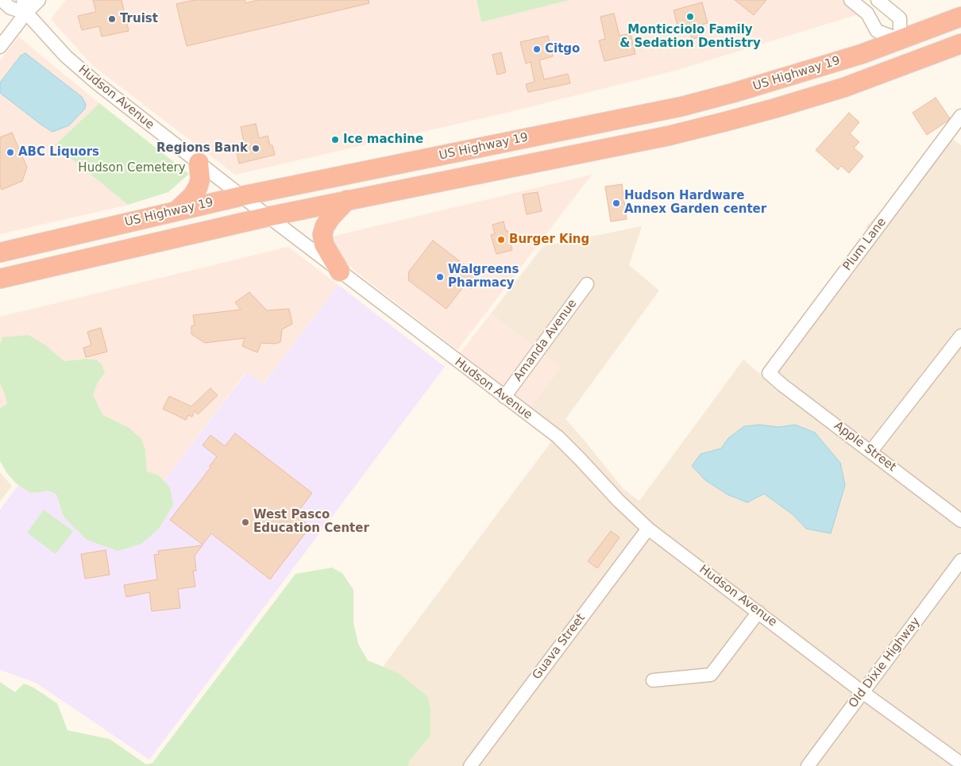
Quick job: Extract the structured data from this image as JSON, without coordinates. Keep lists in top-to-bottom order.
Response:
{
  "streets": {
    "highway": ["US Highway 19"],
    "street": [
      "Hudson Avenue",
      "Plum Lane",
      "Amanda Avenue",
      "Apple Street",
      "Guava Street",
      "Old Dixie Highway"
    ]
  },
  "crossings": [
    ["US Highway 19", "Hudson Avenue"],
    ["Hudson Avenue", "Amanda Avenue"],
    ["Hudson Avenue", "Guava Street"],
    ["Hudson Avenue", "Old Dixie Highway"],
    ["Plum Lane", "Apple Street"]
  ],
  "parks": ["Hudson Cemetery"],
  "places": [
    "Monticciolo Family & Sedation Dentistry",
    "Truist",
    "Citgo",
    "Ice machine",
    "Regions Bank",
    "ABC Liquors",
    "Hudson Hardware Annex Garden center",
    "Burger King",
    "Walgreens Pharmacy",
    "West Pasco Education Center"
  ]
}
